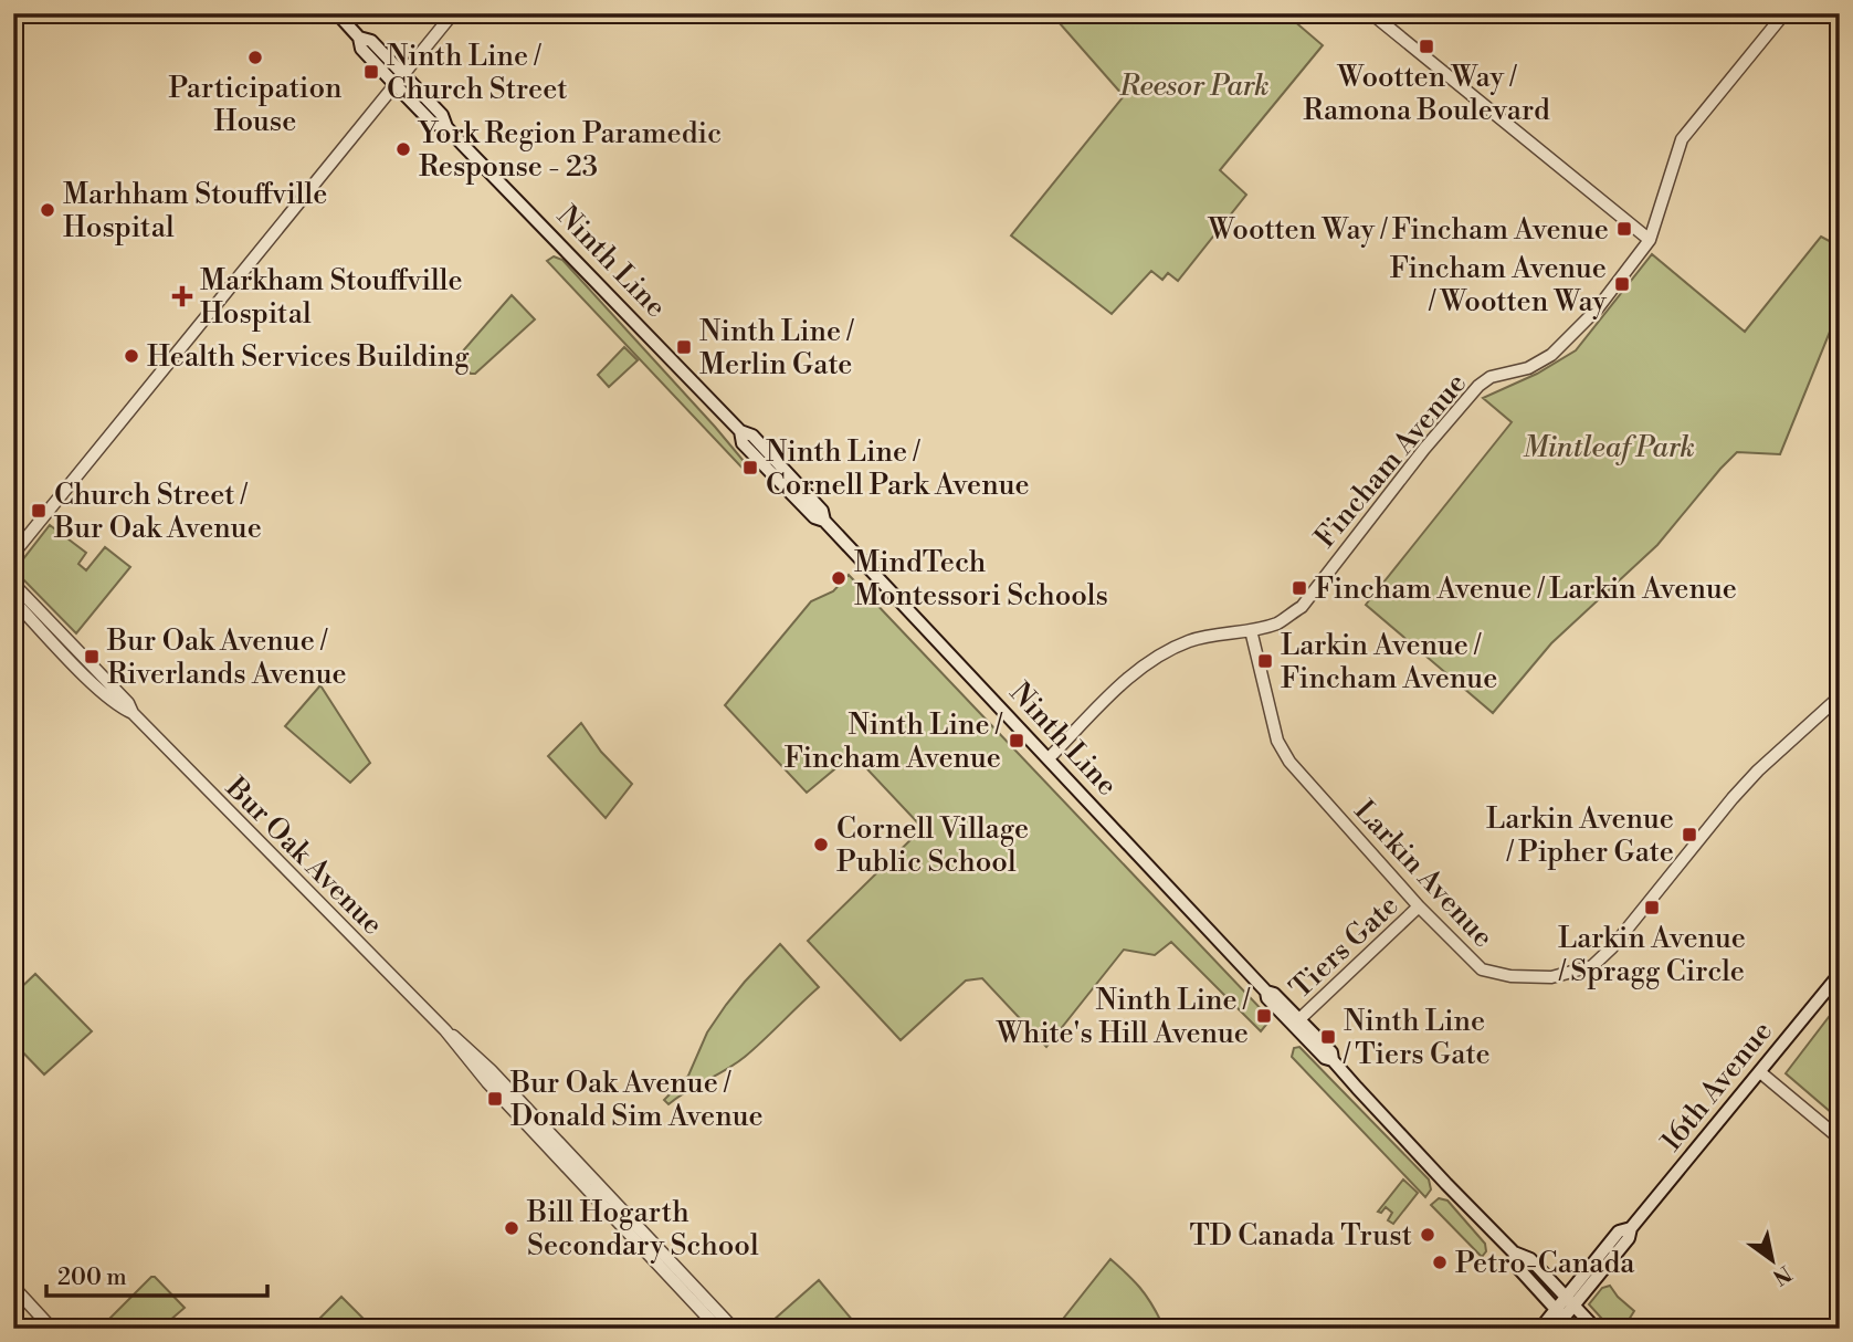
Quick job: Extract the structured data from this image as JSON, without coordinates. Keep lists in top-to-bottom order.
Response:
{
  "streets": {
    "main road": ["Ninth Line", "16th Avenue"],
    "street": [
      "Fincham Avenue",
      "Bur Oak Avenue",
      "Larkin Avenue",
      "Tiers Gate"
    ]
  },
  "crossings": [
    ["Ninth Line", "Fincham Avenue"],
    ["Ninth Line", "Tiers Gate"],
    ["Ninth Line", "16th Avenue"],
    ["Fincham Avenue", "Larkin Avenue"],
    ["Larkin Avenue", "Tiers Gate"]
  ],
  "parks": ["Reesor Park", "Mintleaf Park"],
  "places": {
    "transit": [
      "Wootten Way / Ramona Boulevard",
      "Ninth Line / Church Street",
      "Wootten Way / Fincham Avenue",
      "Fincham Avenue / Wootten Way",
      "Ninth Line / Merlin Gate",
      "Ninth Line / Cornell Park Avenue",
      "Church Street / Bur Oak Avenue",
      "Fincham Avenue / Larkin Avenue",
      "Bur Oak Avenue / Riverlands Avenue",
      "Larkin Avenue / Fincham Avenue",
      "Ninth Line / Fincham Avenue",
      "Larkin Avenue / Pipher Gate",
      "Larkin Avenue / Spragg Circle",
      "Ninth Line / White's Hill Avenue",
      "Ninth Line / Tiers Gate",
      "Bur Oak Avenue / Donald Sim Avenue"
    ],
    "other": [
      "Participation House",
      "York Region Paramedic Response - 23",
      "Marhham Stouffville Hospital",
      "Health Services Building",
      "MindTech Montessori Schools",
      "Cornell Village Public School",
      "Bill Hogarth Secondary School",
      "TD Canada Trust",
      "Petro-Canada"
    ],
    "health": ["Markham Stouffville Hospital"]
  },
  "scale_bar": "200 m",
  "north": "bottom right"
}
